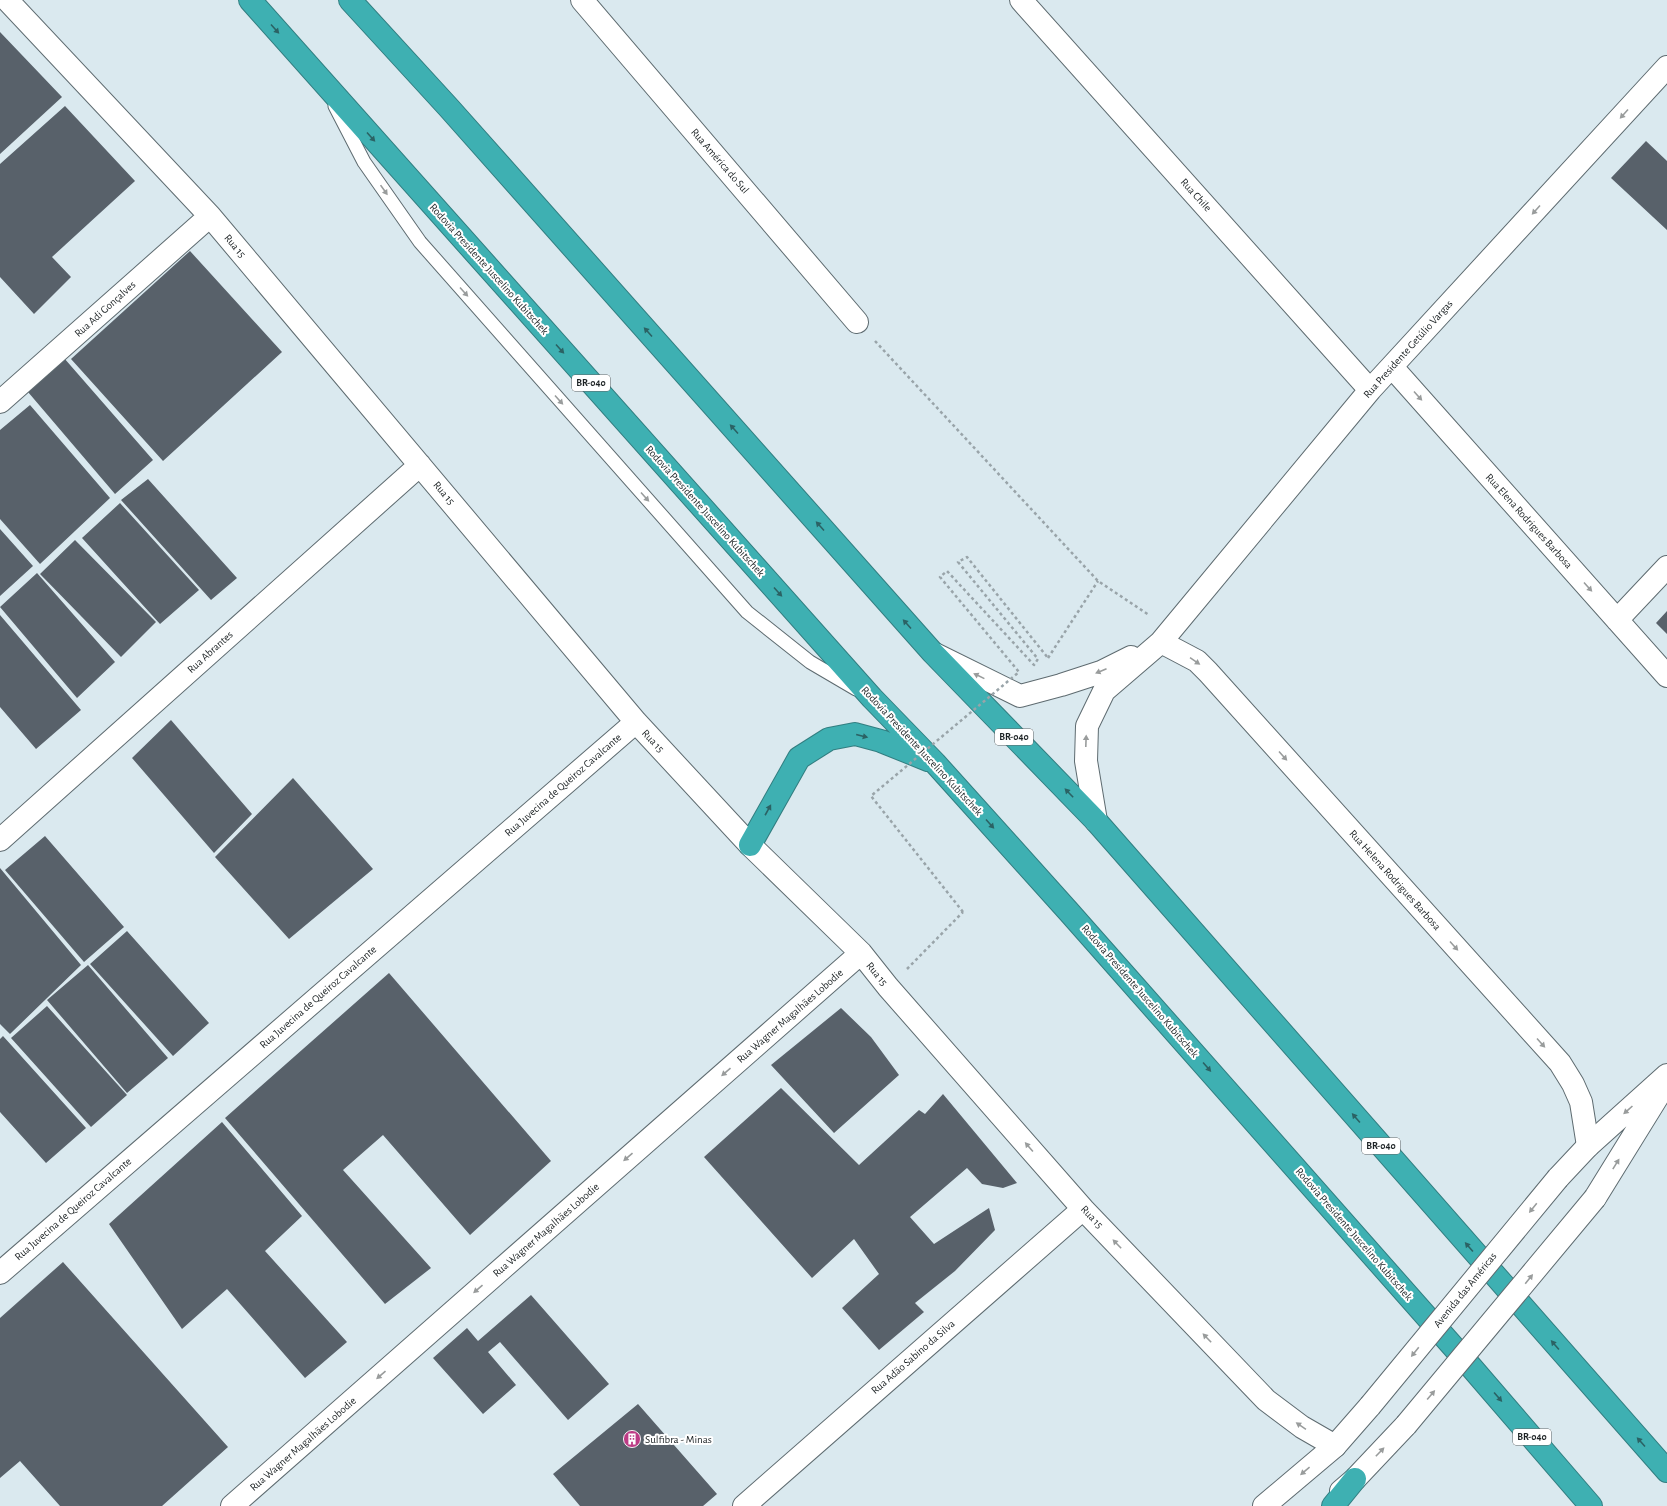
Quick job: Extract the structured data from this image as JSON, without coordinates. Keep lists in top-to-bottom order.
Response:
{
  "streets": {
    "highway": ["Rodovia Presidente Juscelino Kubitschek", "BR-040"],
    "street": [
      "Rua América do Sul",
      "Rua Chile",
      "Rua 15",
      "Rua Adi Gonçalves",
      "Rua Presidente Getúlio Vargas",
      "Rua Elena Rodrigues Barbosa",
      "Rua Abrantes",
      "Rua Juvecina de Queiroz Cavalcante",
      "Rua Helena Rodrigues Barbosa",
      "Rua Wagner Magalhães Lobodie",
      "Avenida das Américas",
      "Rua Adão Sabino da Silva"
    ]
  },
  "crossings": [
    ["Rua Chile", "Rua Presidente Getúlio Vargas"],
    ["Rua 15", "Rua Adi Gonçalves"],
    ["Rua 15", "Rua Abrantes"],
    ["Rua 15", "Rua Juvecina de Queiroz Cavalcante"],
    ["Rua 15", "Rua Wagner Magalhães Lobodie"],
    ["Rua 15", "Avenida das Américas"],
    ["Rua 15", "Rua Adão Sabino da Silva"],
    ["Rua Presidente Getúlio Vargas", "BR-040"],
    ["Rua Presidente Getúlio Vargas", "Rua Elena Rodrigues Barbosa"],
    ["Rua Presidente Getúlio Vargas", "Rua Helena Rodrigues Barbosa"],
    ["Rua Helena Rodrigues Barbosa", "Avenida das Américas"]
  ],
  "one_way": ["Rua Elena Rodrigues Barbosa", "Rua Helena Rodrigues Barbosa", "Rua Wagner Magalhães Lobodie"],
  "places": {
    "building": ["Sulfibra - Minas"]
  }
}
